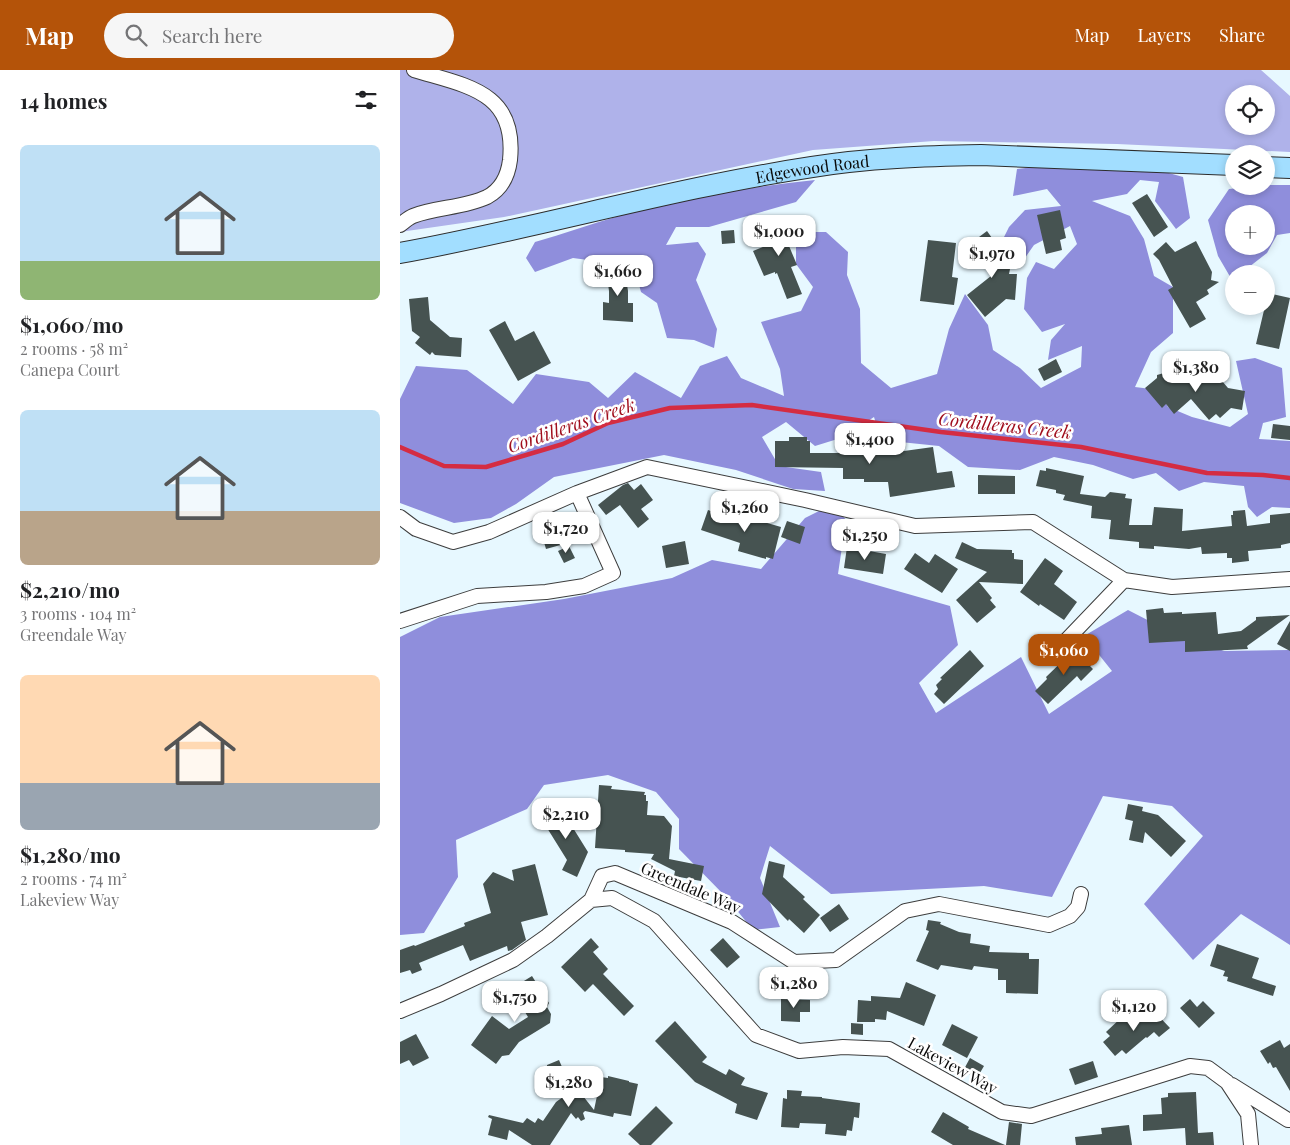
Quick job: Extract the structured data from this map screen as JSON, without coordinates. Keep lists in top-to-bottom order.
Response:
{
  "streets": {
    "main road": ["Edgewood Road"],
    "street": ["Greendale Way", "Lakeview Way"]
  },
  "crossings": [
    ["Greendale Way", "Lakeview Way"]
  ],
  "water": ["Cordilleras Creek"],
  "page": {
    "header": "Map",
    "search": "Search here",
    "nav": ["Map", "Layers", "Share"],
    "heading": "14 homes",
    "map_buttons": ["+", "−"],
    "list": [
      {
        "name": "$1,060/mo",
        "note": "2 rooms · 58 m² · Canepa Court"
      },
      {
        "name": "$2,210/mo",
        "note": "3 rooms · 104 m² · Greendale Way"
      },
      {
        "name": "$1,280/mo",
        "note": "2 rooms · 74 m² · Lakeview Way"
      }
    ],
    "price": [
      "$1,000",
      "$1,970",
      "$1,660",
      "$1,380",
      "$1,400",
      "$1,260",
      "$1,720",
      "$1,250",
      "$1,060",
      "$2,210",
      "$1,280",
      "$1,750",
      "$1,120",
      "$1,280"
    ]
  }
}
